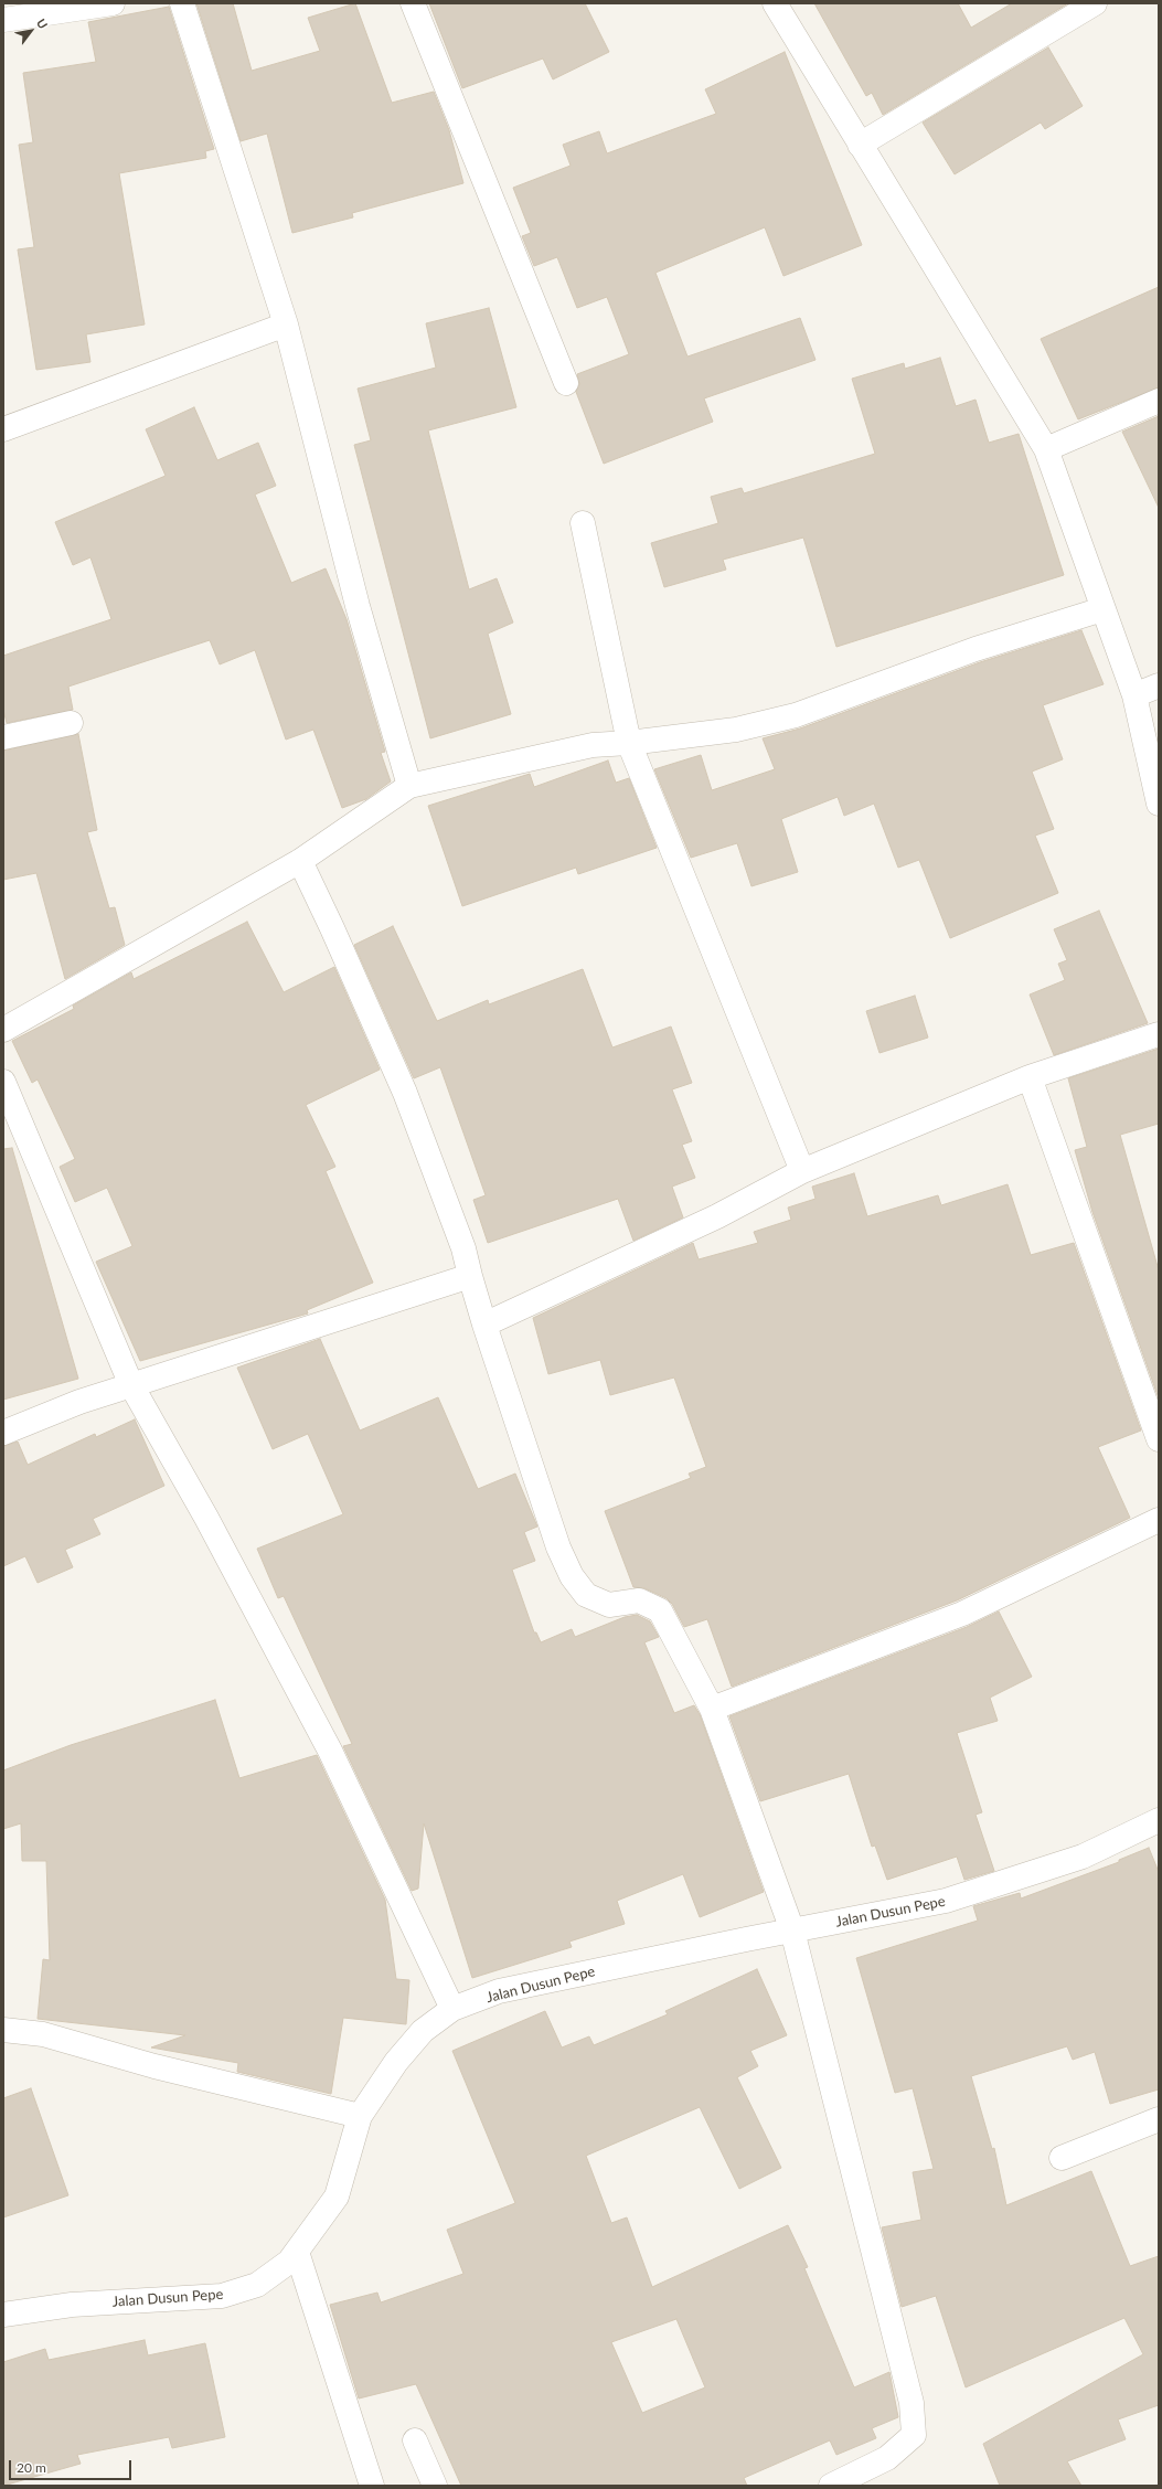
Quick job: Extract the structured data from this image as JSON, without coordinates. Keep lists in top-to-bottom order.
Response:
{
  "streets": {
    "street": ["Jalan Dusun Pepe"]
  },
  "scale_bar": "20 m",
  "north": "top right"
}
